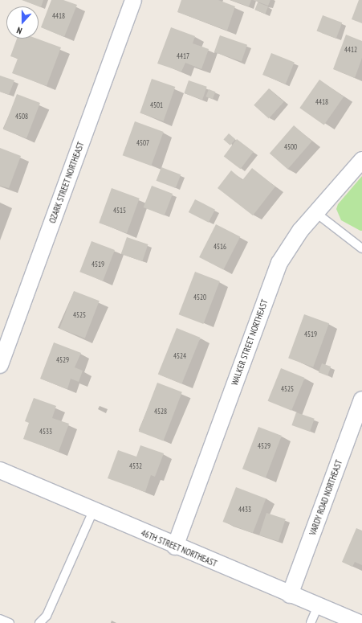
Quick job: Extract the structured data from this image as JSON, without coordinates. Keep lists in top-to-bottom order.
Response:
{
  "streets": {
    "street": [
      "OZARK STREET NORTHEAST",
      "WALKER STREET NORTHEAST",
      "VARDY ROAD NORTHEAST",
      "46TH STREET NORTHEAST"
    ]
  },
  "crossings": [
    ["WALKER STREET NORTHEAST", "46TH STREET NORTHEAST"],
    ["VARDY ROAD NORTHEAST", "46TH STREET NORTHEAST"]
  ],
  "house_numbers": [
    "4418",
    "4412",
    "4417",
    "4418",
    "4501",
    "4508",
    "4507",
    "4500",
    "4515",
    "4516",
    "4519",
    "4520",
    "4525",
    "4519",
    "4524",
    "4529",
    "4525",
    "4528",
    "4533",
    "4529",
    "4532",
    "4433"
  ],
  "north": "bottom"
}
